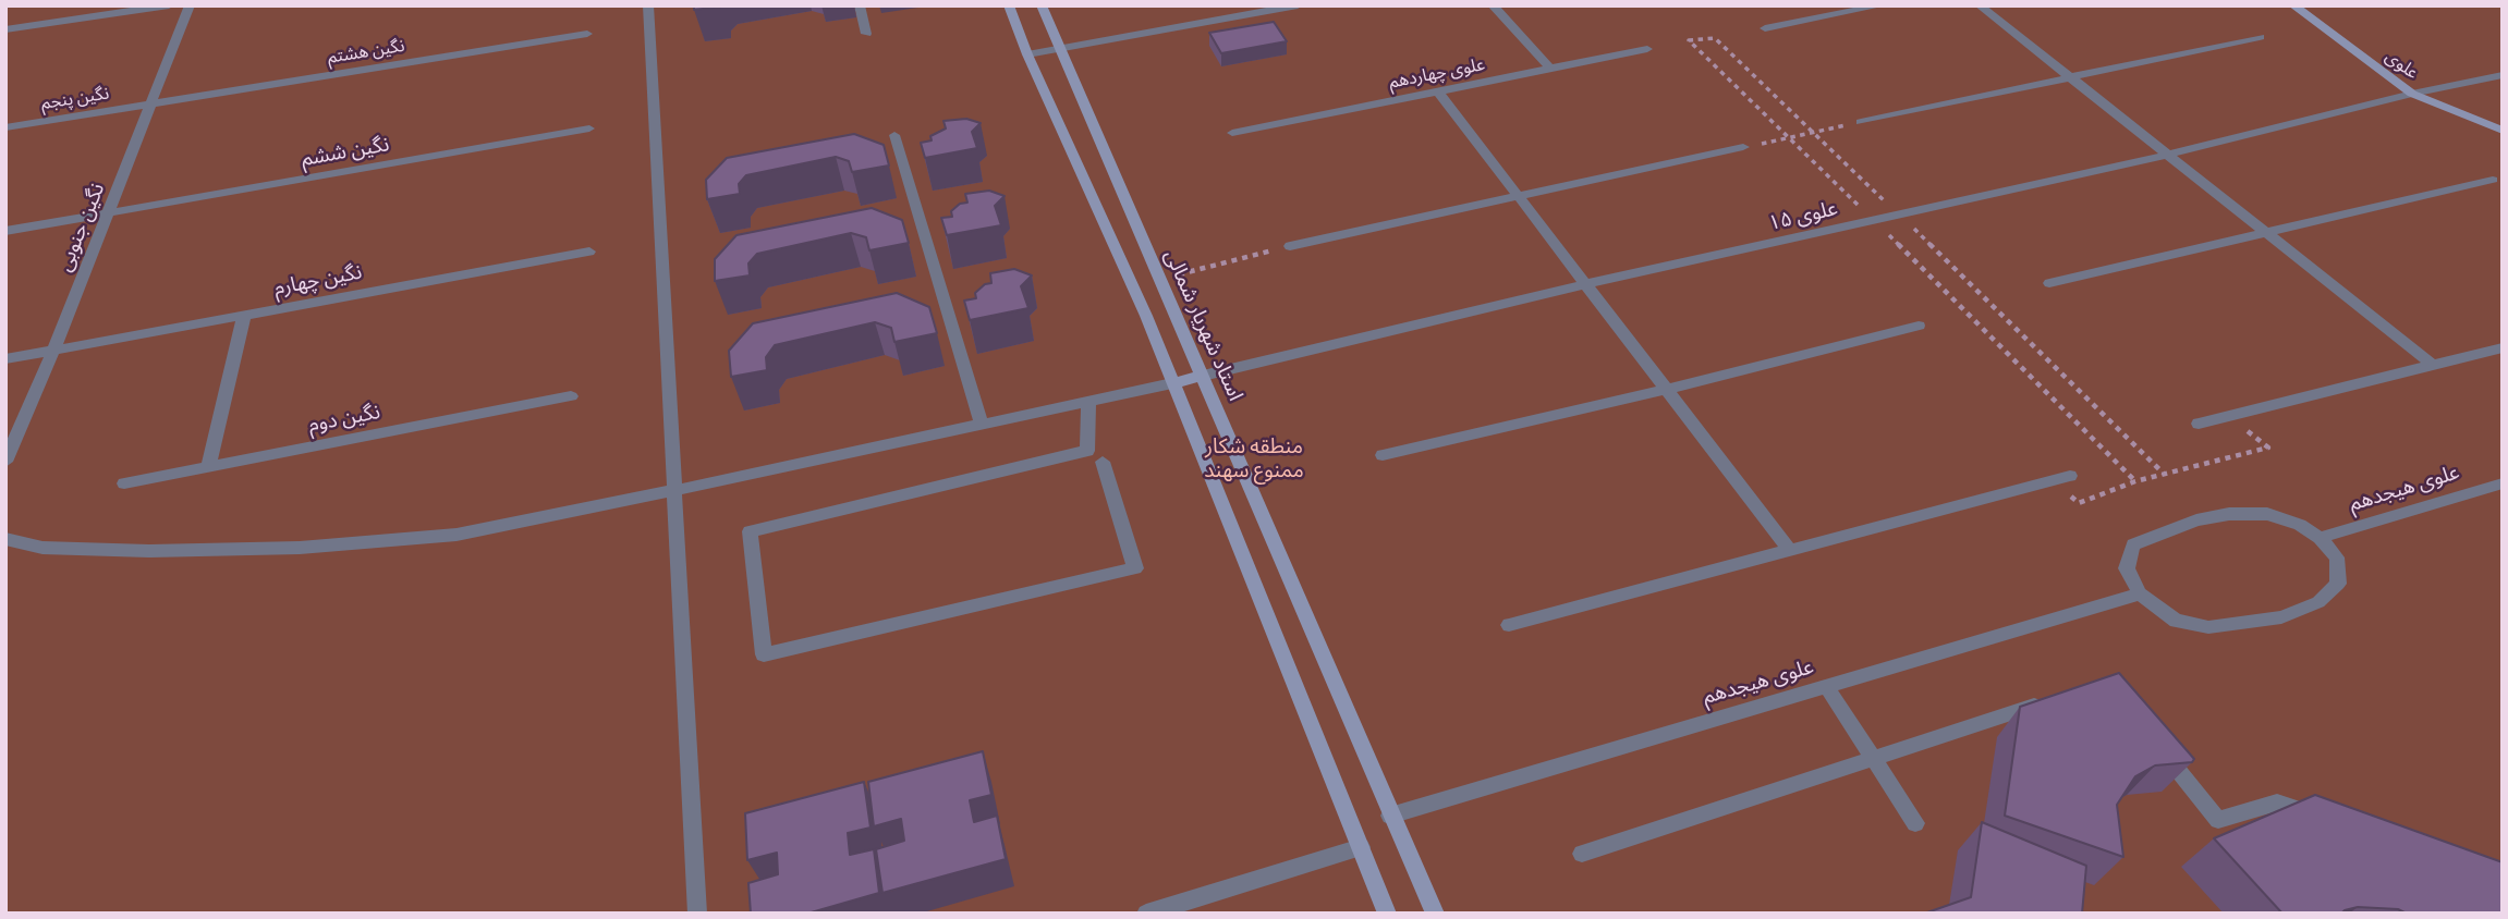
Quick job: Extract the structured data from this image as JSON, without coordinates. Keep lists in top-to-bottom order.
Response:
{
  "streets": {
    "street": [
      "نگین هشتم",
      "علوی",
      "علوی چهاردهم",
      "نگین پنجم",
      "نگین ششم",
      "علوی ۱۵",
      "نگین جنوبی",
      "نگین چهارم",
      "استاد شهریار شمالی",
      "نگین دوم",
      "علوی هیجدهم"
    ]
  },
  "crossings": [
    ["نگین هشتم", "نگین پنجم"],
    ["نگین هشتم", "نگین جنوبی"],
    ["علوی", "علوی ۱۵"],
    ["نگین پنجم", "نگین جنوبی"],
    ["نگین ششم", "نگین جنوبی"],
    ["علوی ۱۵", "استاد شهریار شمالی"],
    ["نگین جنوبی", "نگین چهارم"],
    ["استاد شهریار شمالی", "علوی هیجدهم"]
  ],
  "parks": ["منطقه شکار ممنوع سهند"]
}
